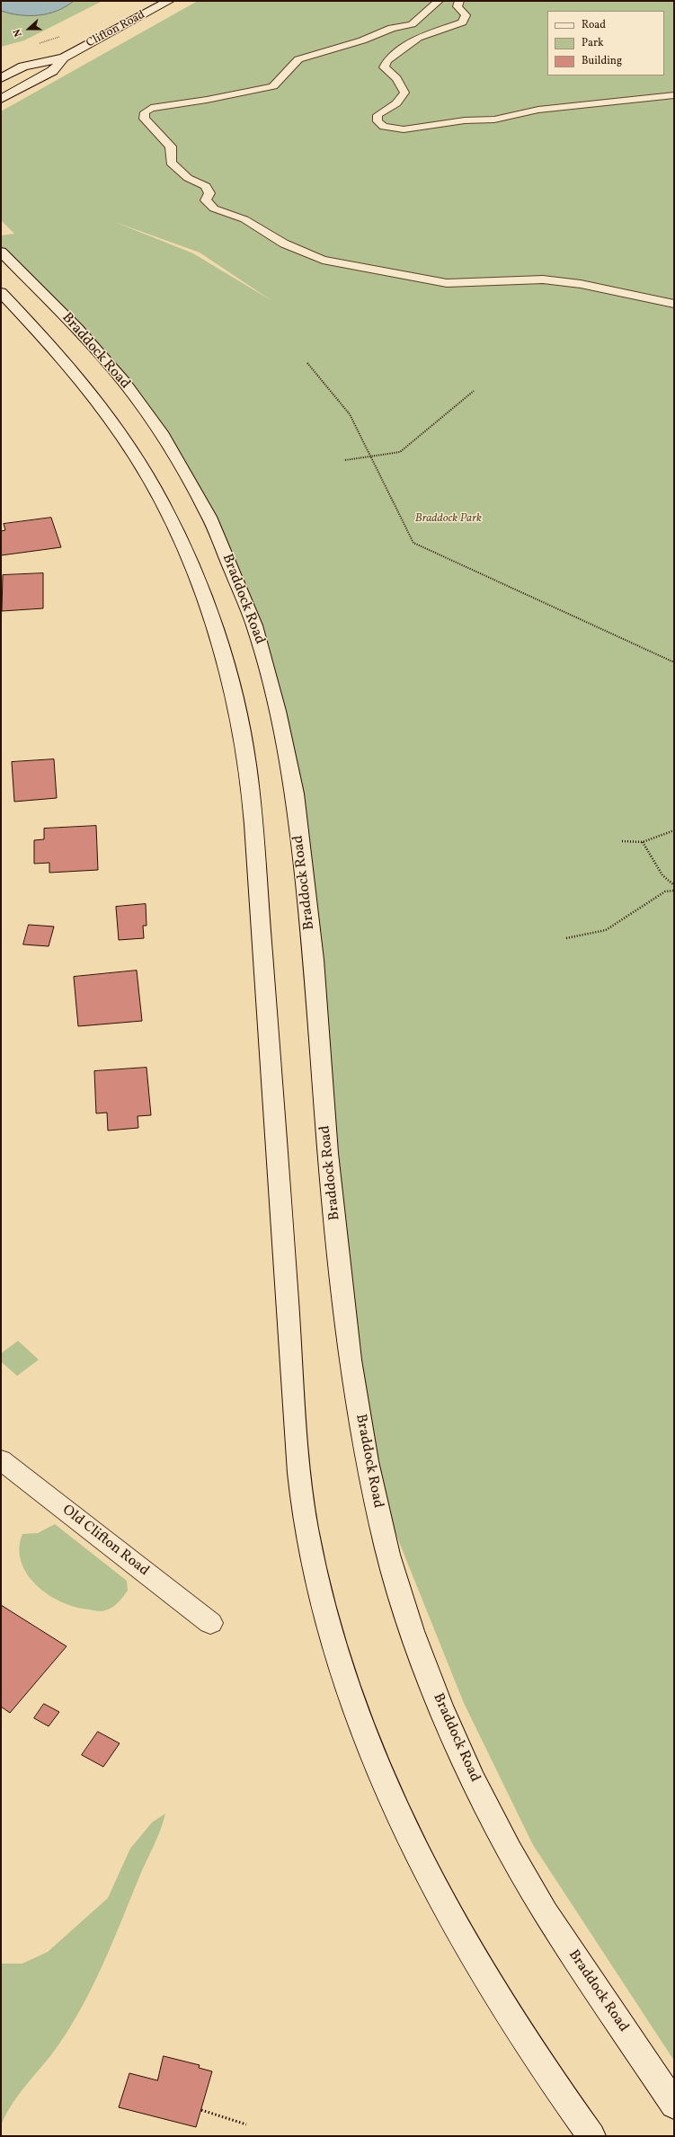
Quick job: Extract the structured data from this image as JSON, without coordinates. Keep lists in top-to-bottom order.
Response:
{
  "streets": {
    "main road": ["Clifton Road", "Braddock Road", "Old Clifton Road"]
  },
  "parks": ["Braddock Park"],
  "legend": ["Road", "Park", "Building"],
  "north": "left"
}
